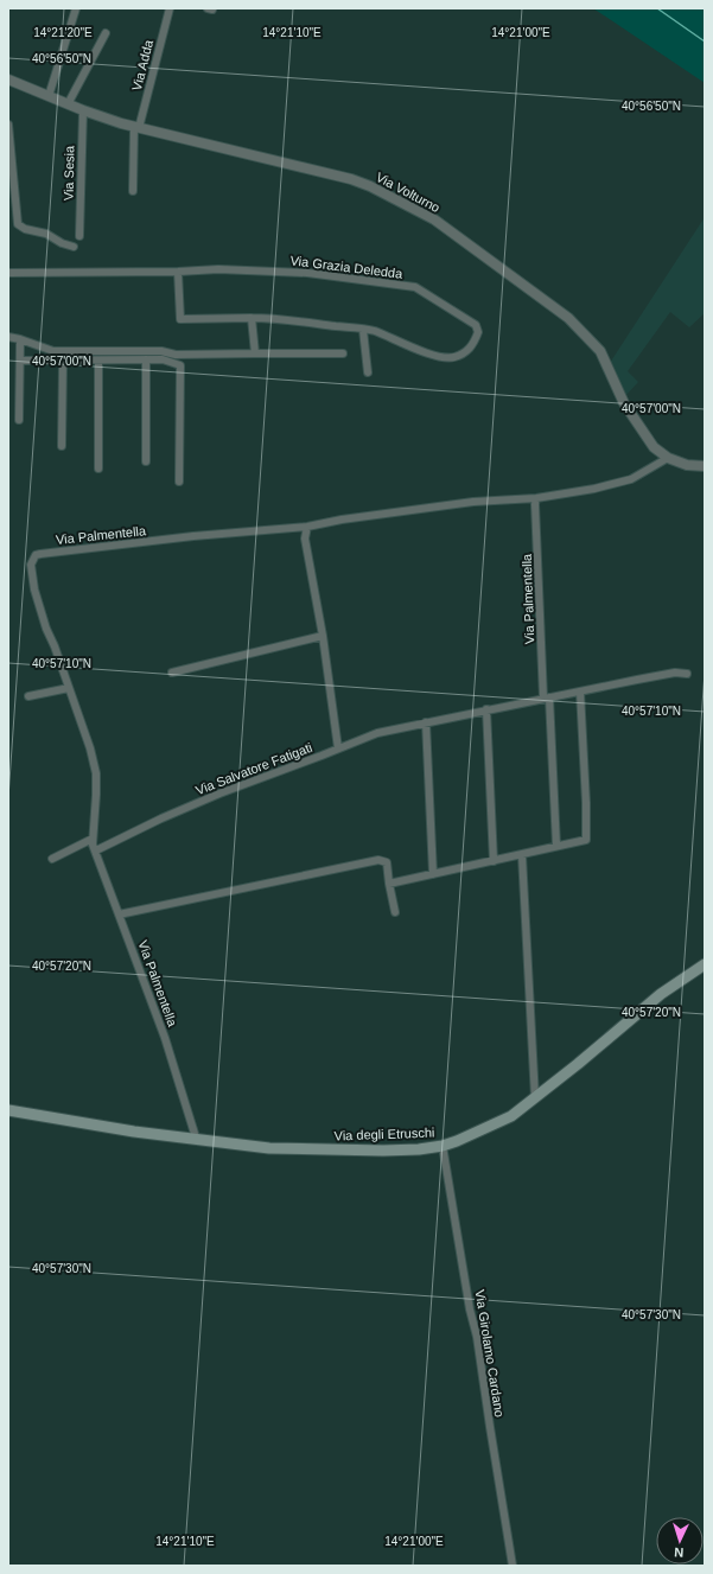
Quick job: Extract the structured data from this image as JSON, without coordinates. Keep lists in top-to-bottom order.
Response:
{
  "streets": {
    "main road": ["Via degli Etruschi"],
    "street": [
      "Via Adda",
      "Via Sesia",
      "Via Volturno",
      "Via Grazia Deledda",
      "Via Palmentella",
      "Via Salvatore Fatigati",
      "Via Girolamo Cardano"
    ]
  },
  "crossings": [
    ["Via Adda", "Via Volturno"],
    ["Via Sesia", "Via Volturno"],
    ["Via Volturno", "Via Palmentella"],
    ["Via Palmentella", "Via Salvatore Fatigati"],
    ["Via Palmentella", "Via degli Etruschi"],
    ["Via degli Etruschi", "Via Girolamo Cardano"]
  ],
  "north": "bottom",
  "coordinates": [
    "14°21'20\"E",
    "14°21'10\"E",
    "14°21'00\"E",
    "40°56'50\"N",
    "40°57'00\"N",
    "40°57'10\"N",
    "40°57'20\"N",
    "40°57'30\"N"
  ]
}
